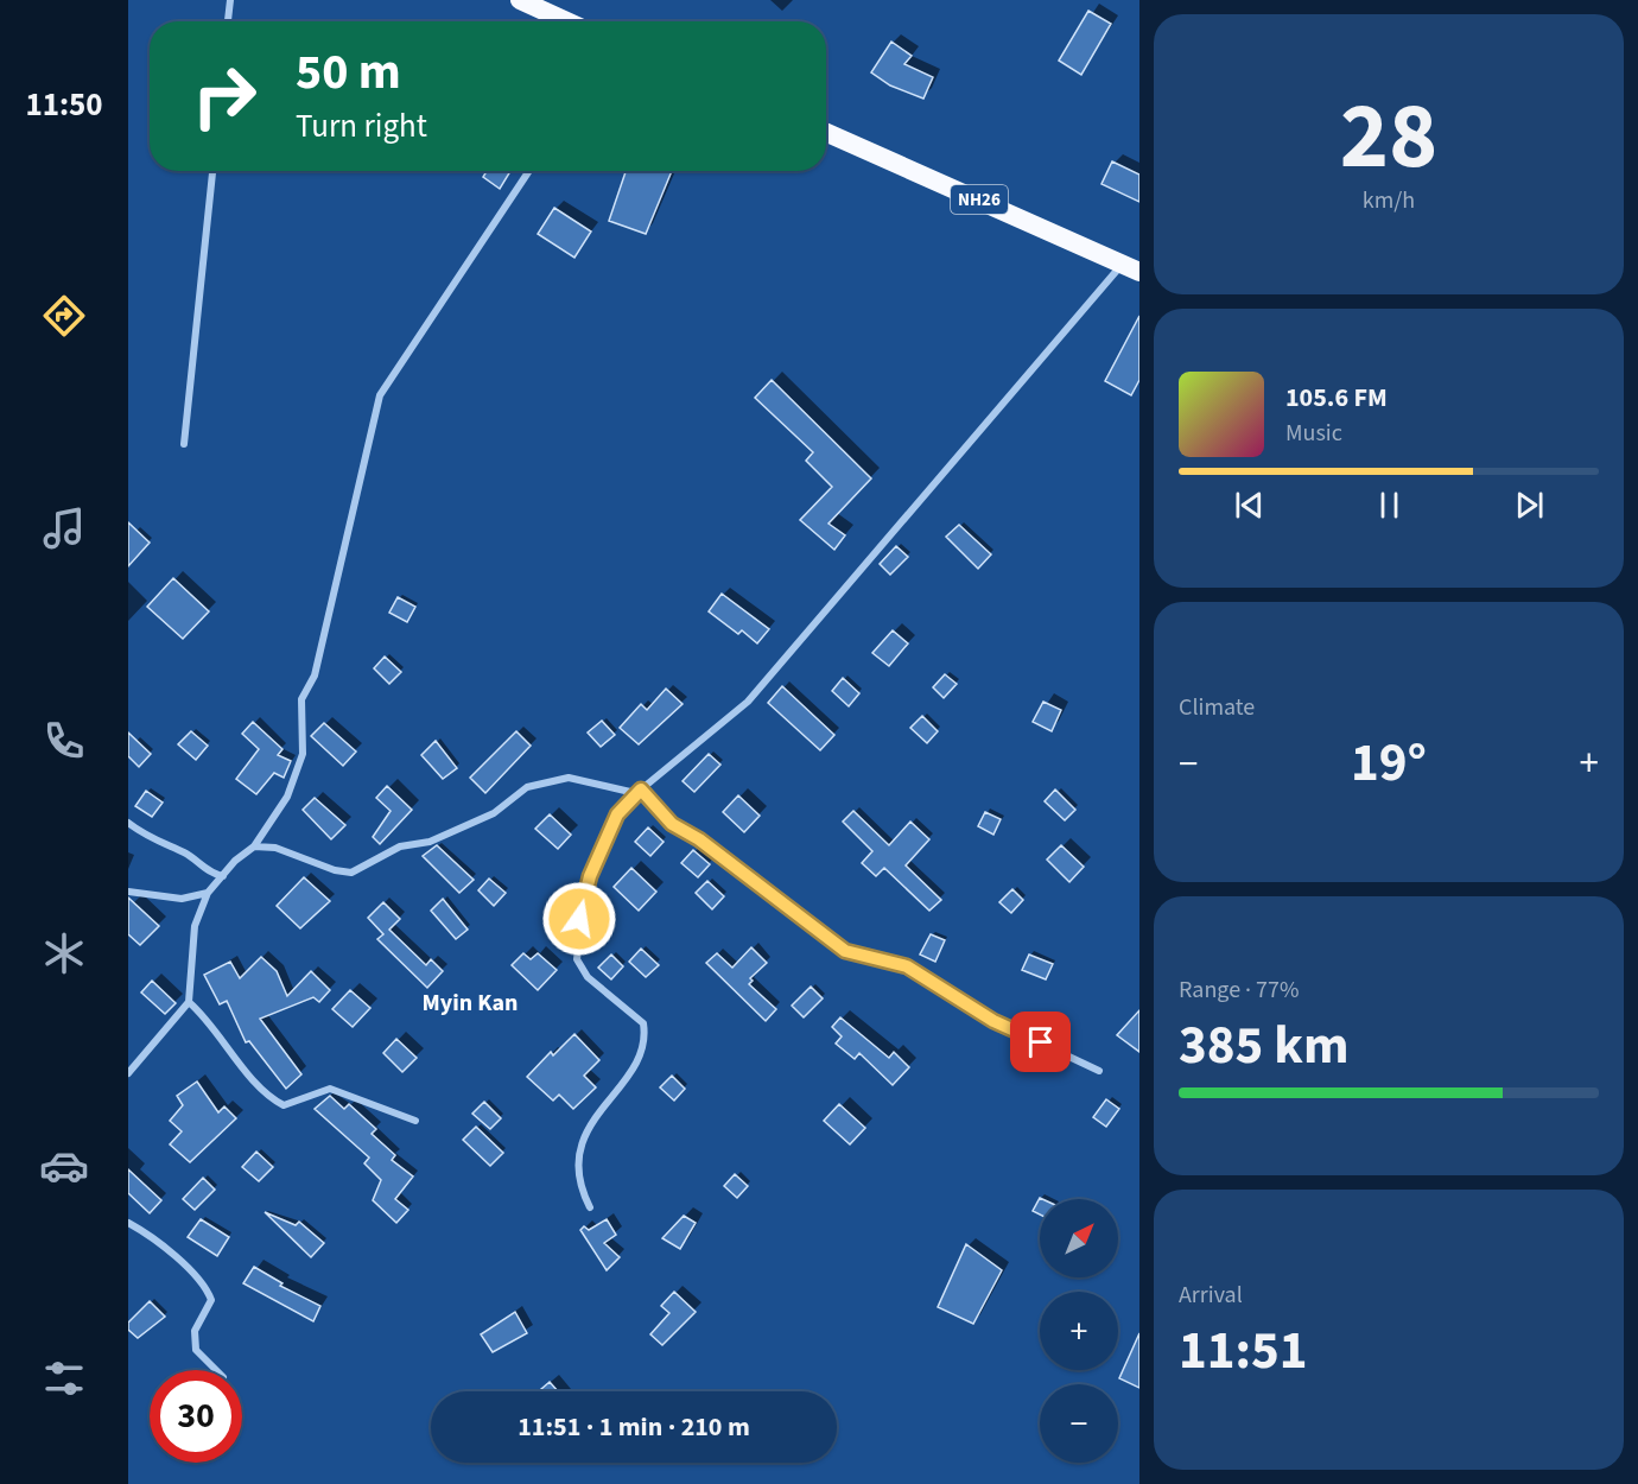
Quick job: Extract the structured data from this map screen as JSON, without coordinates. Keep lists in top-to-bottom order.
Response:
{
  "streets": {
    "highway": ["NH26"]
  },
  "districts": ["Myin Kan"],
  "north": "top right",
  "page": {
    "tabs": "11:50",
    "tile": [
      ["28", "km/h"],
      "Climate",
      ["Range · 77%", "385 km"],
      ["Arrival", "11:51"]
    ],
    "turn": ["50 m", "Turn right"],
    "song": ["105.6 FM", "Music"],
    "heat": ["−", "19°", "+"],
    "map_buttons": ["+", "−"],
    "limit": "30",
    "trip": "11:51 · 1 min · 210 m"
  }
}
